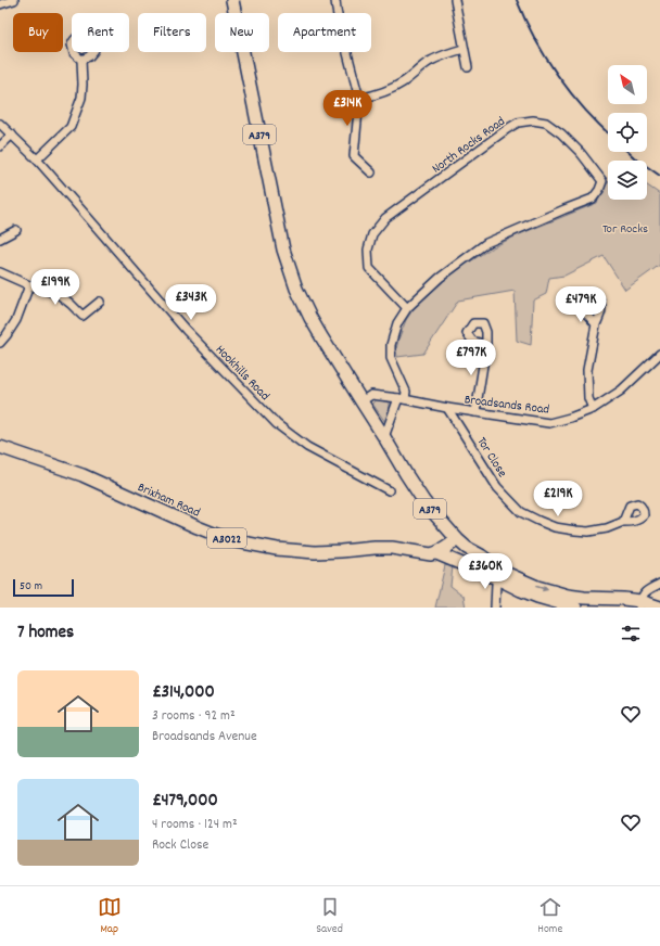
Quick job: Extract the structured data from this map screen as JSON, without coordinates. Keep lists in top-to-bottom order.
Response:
{
  "streets": {
    "main road": ["A379", "Brixham Road", "A3022"],
    "street": [
      "North Rocks Road",
      "Hookhills Road",
      "Broadsands Road",
      "Tor Close"
    ]
  },
  "crossings": [
    ["A379", "Broadsands Road"],
    ["North Rocks Road", "Broadsands Road"],
    ["Broadsands Road", "Tor Close"],
    ["Brixham Road", "A3022"]
  ],
  "parks": ["Tor Rocks"],
  "scale_bar": "50 m",
  "north": "top left",
  "page": {
    "chip": [
      "Buy",
      "Rent",
      "Filters",
      "New",
      "Apartment"
    ],
    "price": [
      "£314K",
      "£199K",
      "£343K",
      "£479K",
      "£797K",
      "£219K",
      "£360K"
    ],
    "scale": "50 m",
    "heading": "7 homes",
    "list": [
      {
        "name": "£314,000",
        "note": "3 rooms · 92 m² · Broadsands Avenue"
      },
      {
        "name": "£479,000",
        "note": "4 rooms · 124 m² · Rock Close"
      }
    ],
    "tabs": ["Map", "Saved", "Home"]
  }
}
